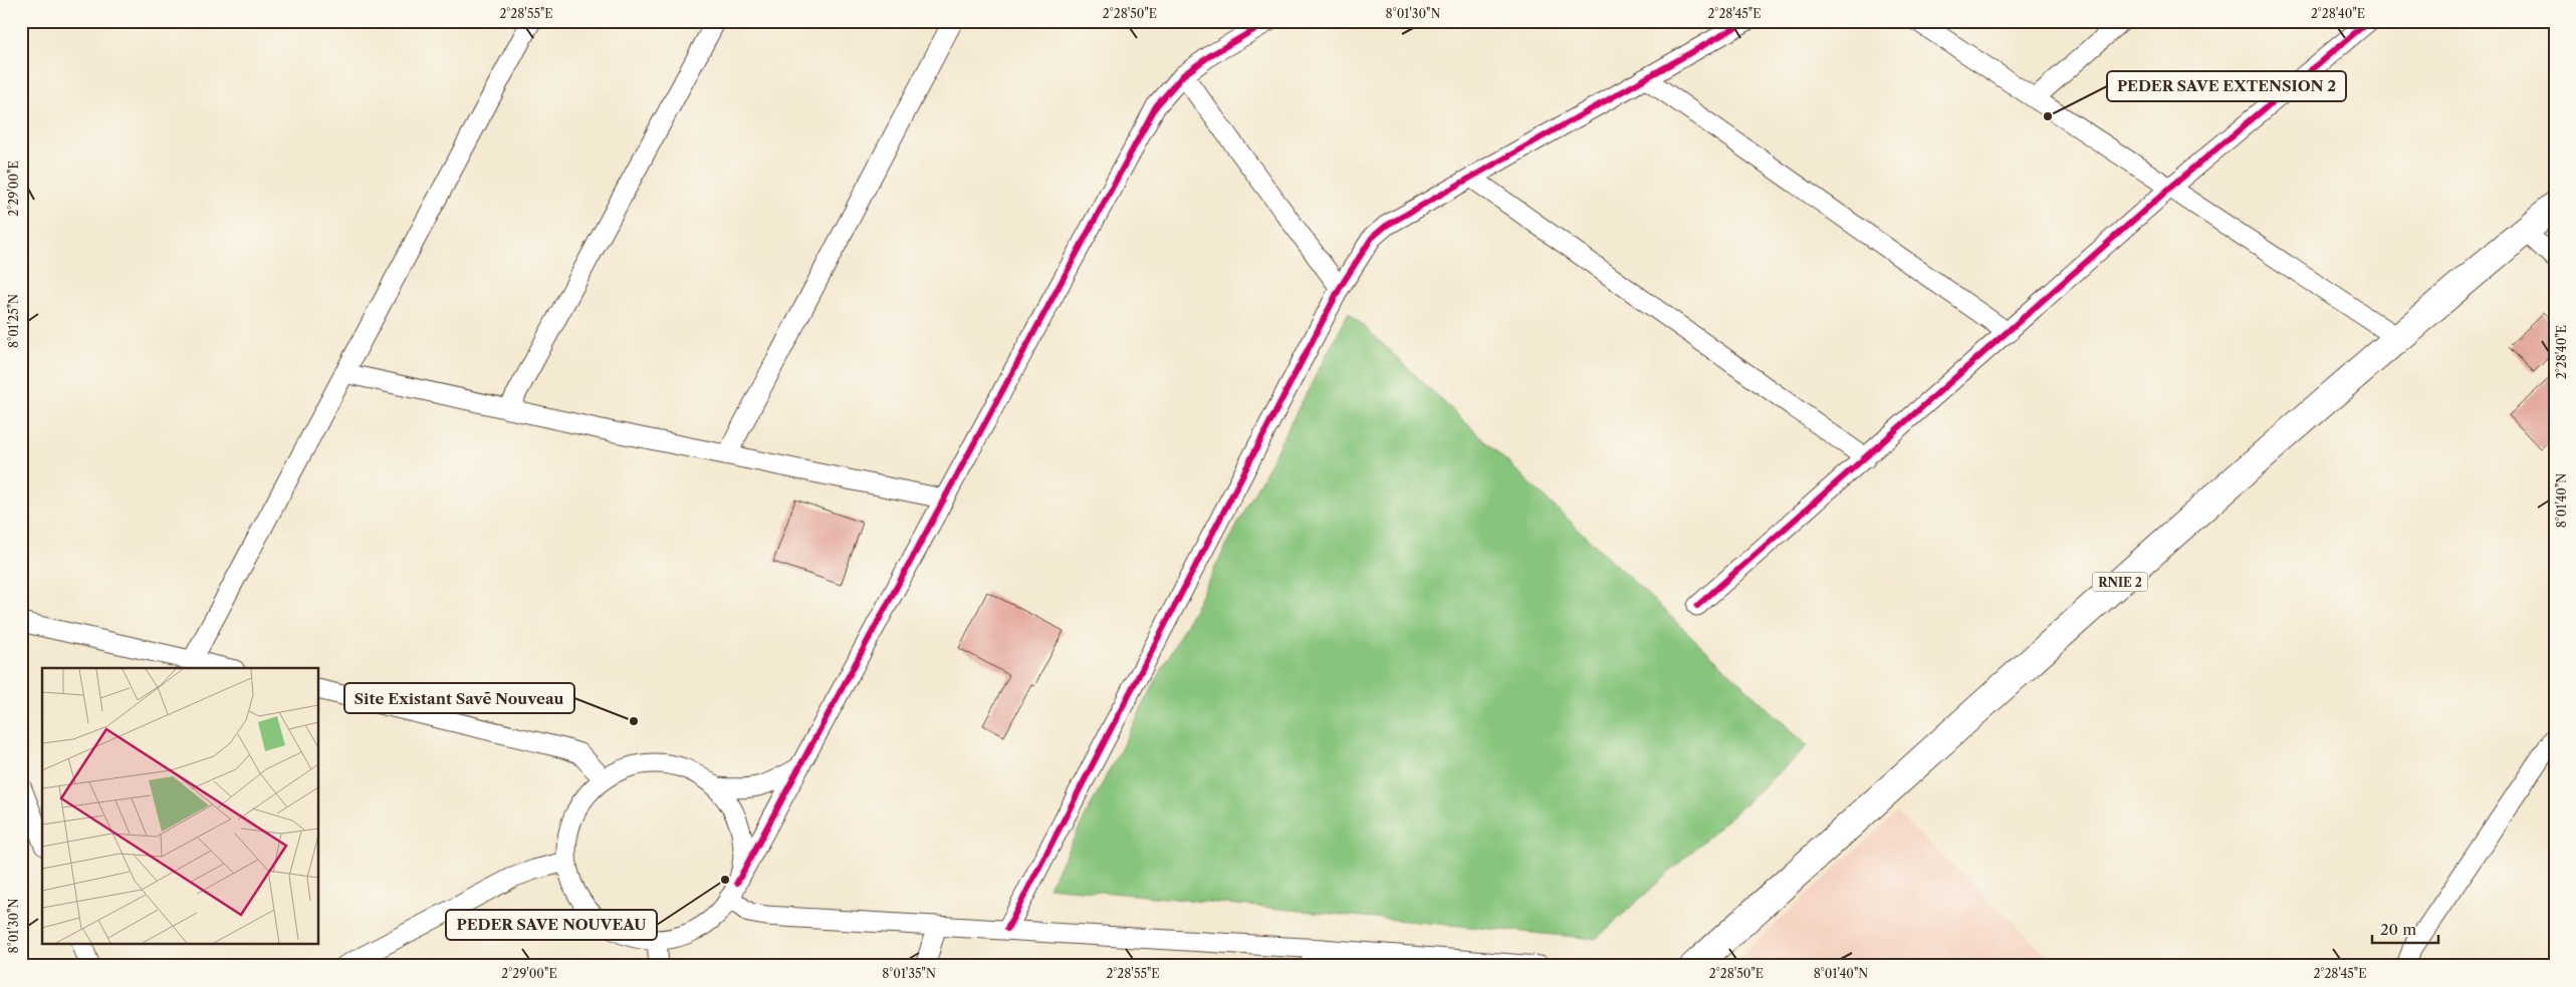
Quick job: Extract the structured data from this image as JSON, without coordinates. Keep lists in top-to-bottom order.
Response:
{
  "streets": {
    "main road": ["RNIE 2"]
  },
  "places": ["PEDER SAVE EXTENSION 2", "Site Existant Savē Nouveau", "PEDER SAVE NOUVEAU"],
  "scale_bar": "20 m",
  "coordinates": [
    "2°28'55\"E",
    "2°28'50\"E",
    "8°01'30\"N",
    "2°28'45\"E",
    "2°28'40\"E",
    "2°29'00\"E",
    "8°01'25\"N",
    "8°01'40\"N",
    "8°01'35\"N"
  ]
}
